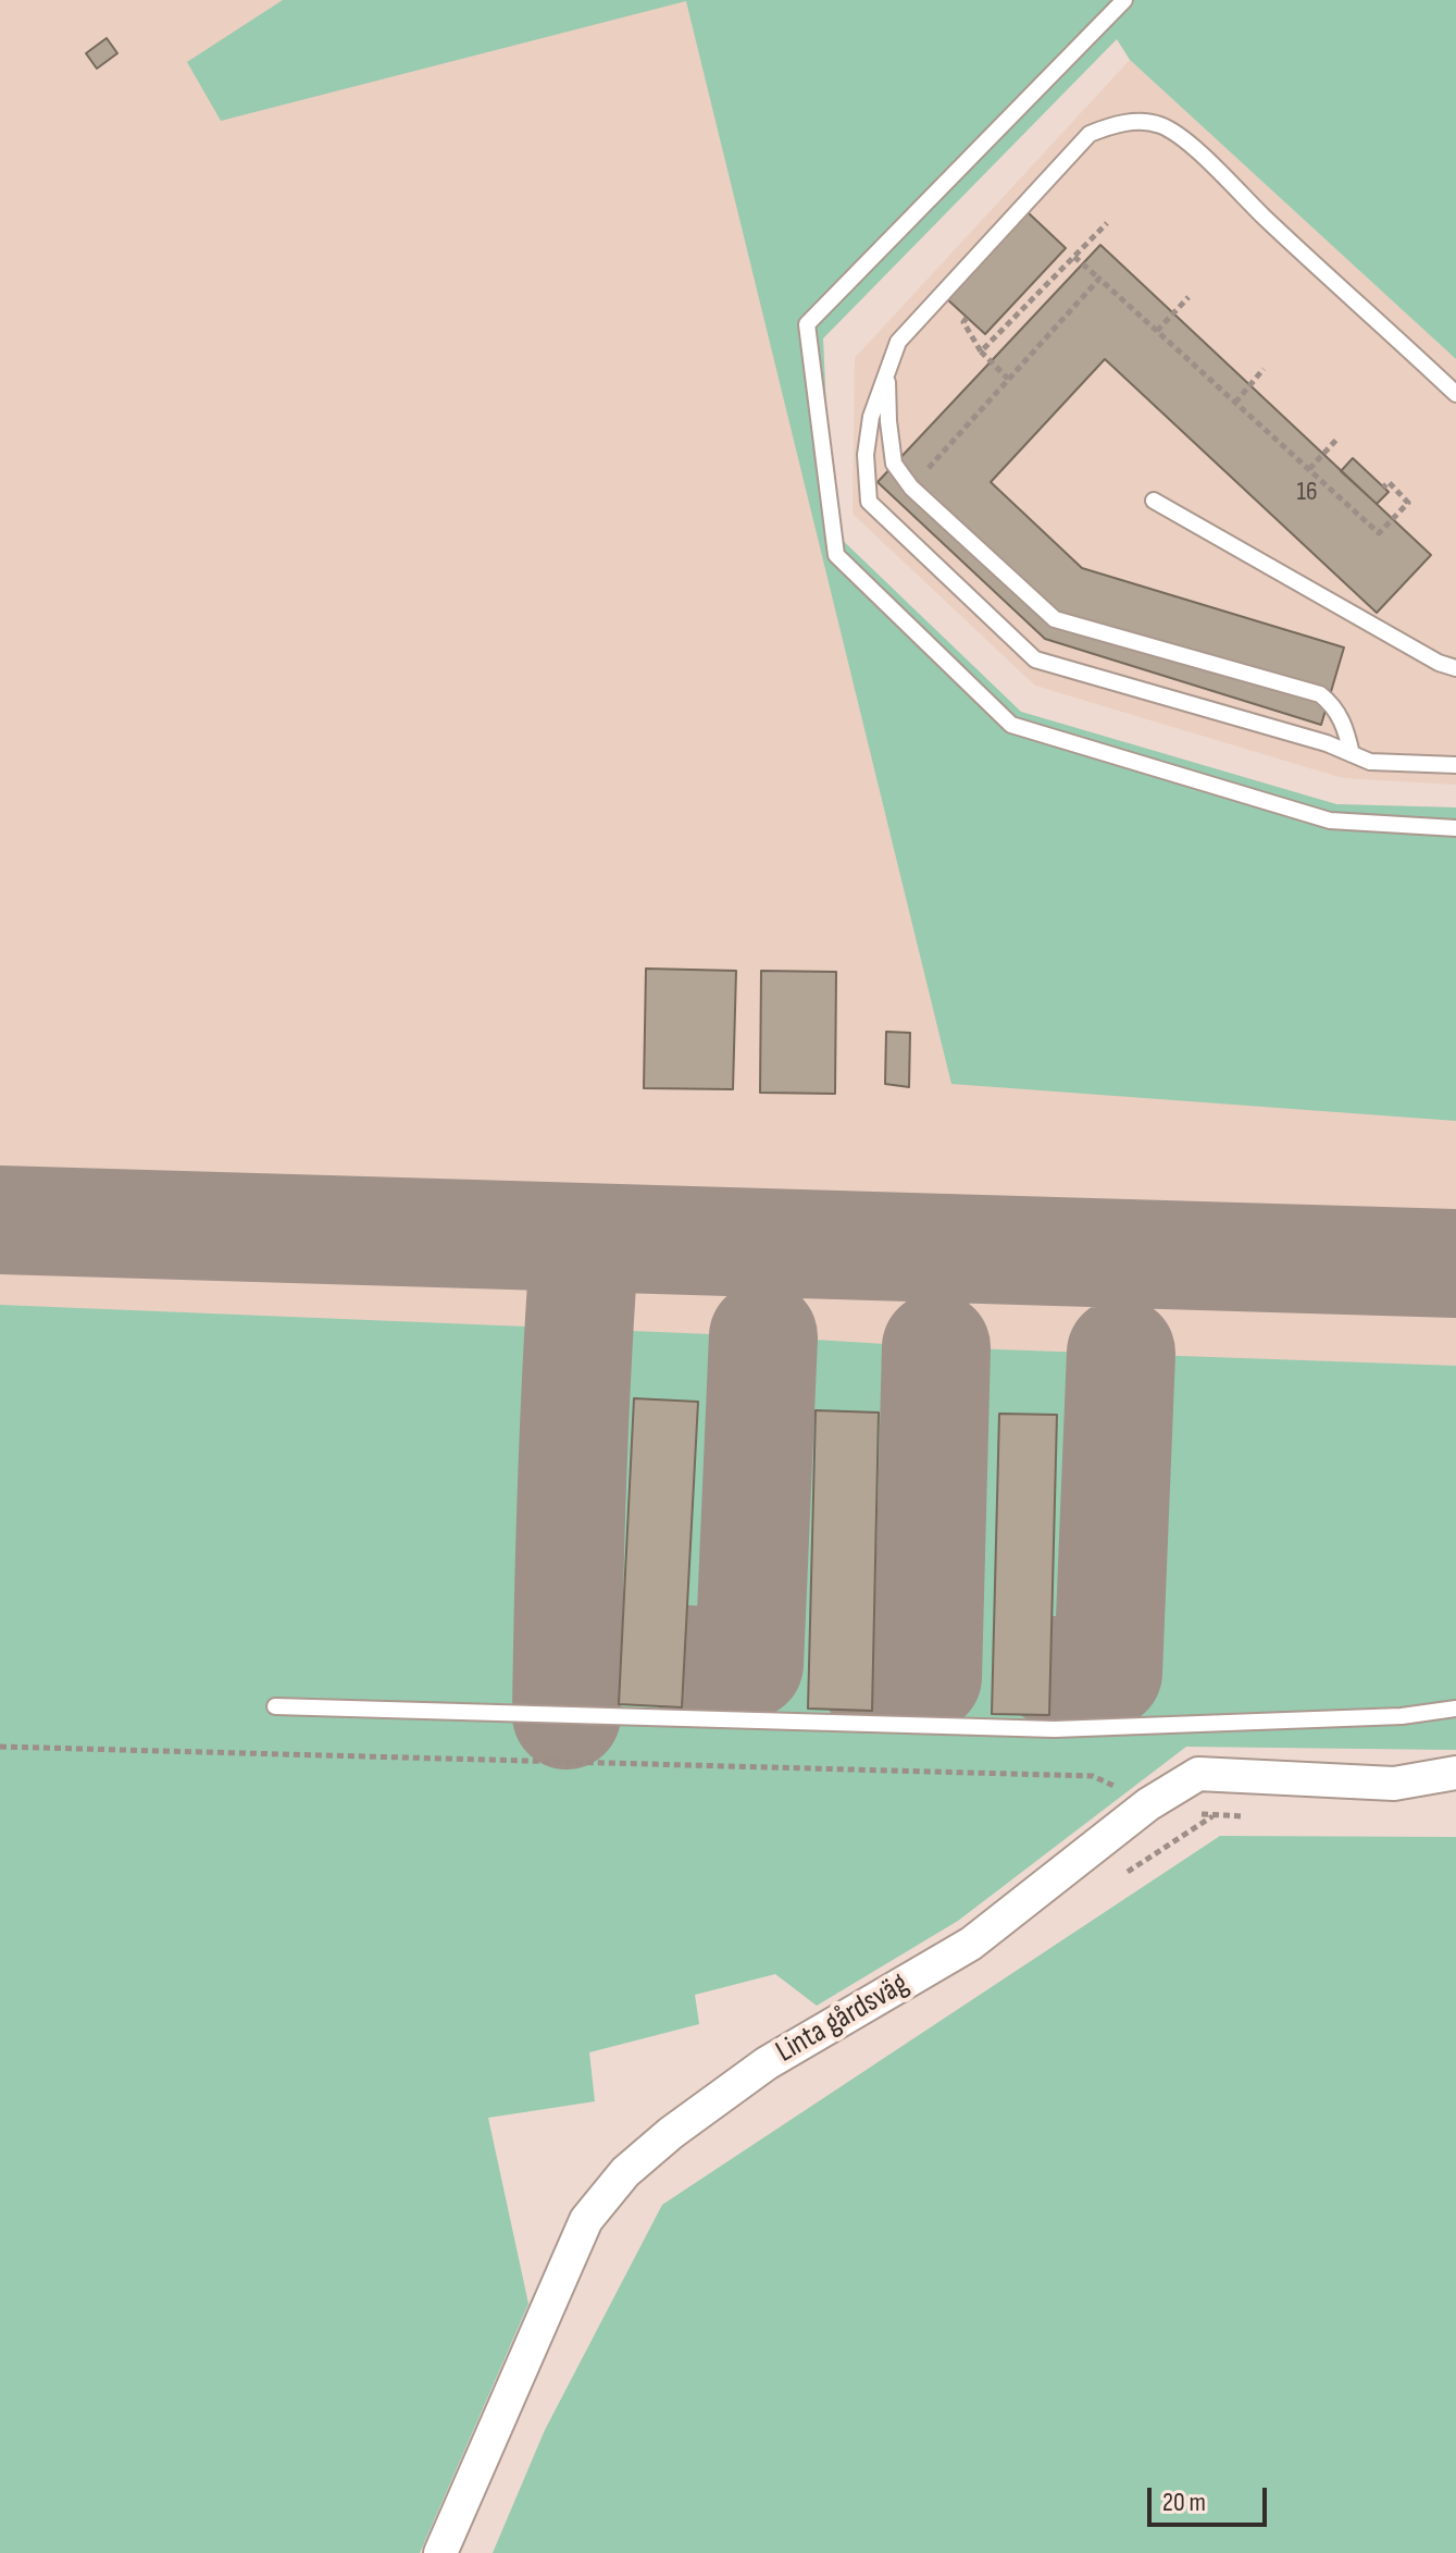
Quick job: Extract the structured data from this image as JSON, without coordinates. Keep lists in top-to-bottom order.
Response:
{
  "streets": {
    "street": ["Linta gårdsväg"]
  },
  "house_numbers": ["16"],
  "scale_bar": "20 m"
}
